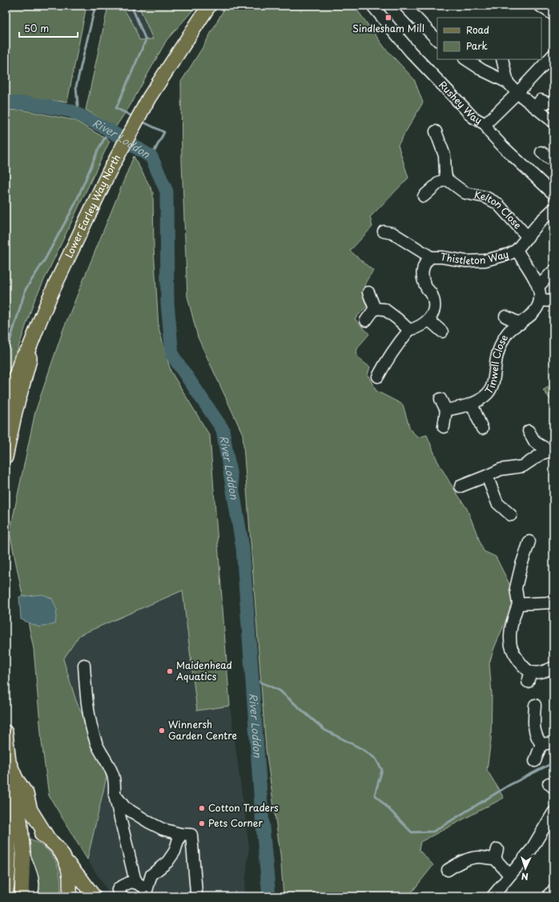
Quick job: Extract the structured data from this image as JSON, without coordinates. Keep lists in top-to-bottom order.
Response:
{
  "streets": {
    "main road": ["Lower Earley Way North"],
    "street": [
      "Rushey Way",
      "Kelton Close",
      "Thistleton Way",
      "Tinwell Close"
    ]
  },
  "crossings": [
    ["Kelton Close", "Thistleton Way"]
  ],
  "water": ["River Loddon"],
  "places": {
    "transit": ["Sindlesham Mill"],
    "other": [
      "Maidenhead Aquatics",
      "Winnersh Garden Centre",
      "Cotton Traders",
      "Pets Corner"
    ]
  },
  "legend": ["Road", "Park"],
  "scale_bar": "50 m",
  "north": "bottom"
}
